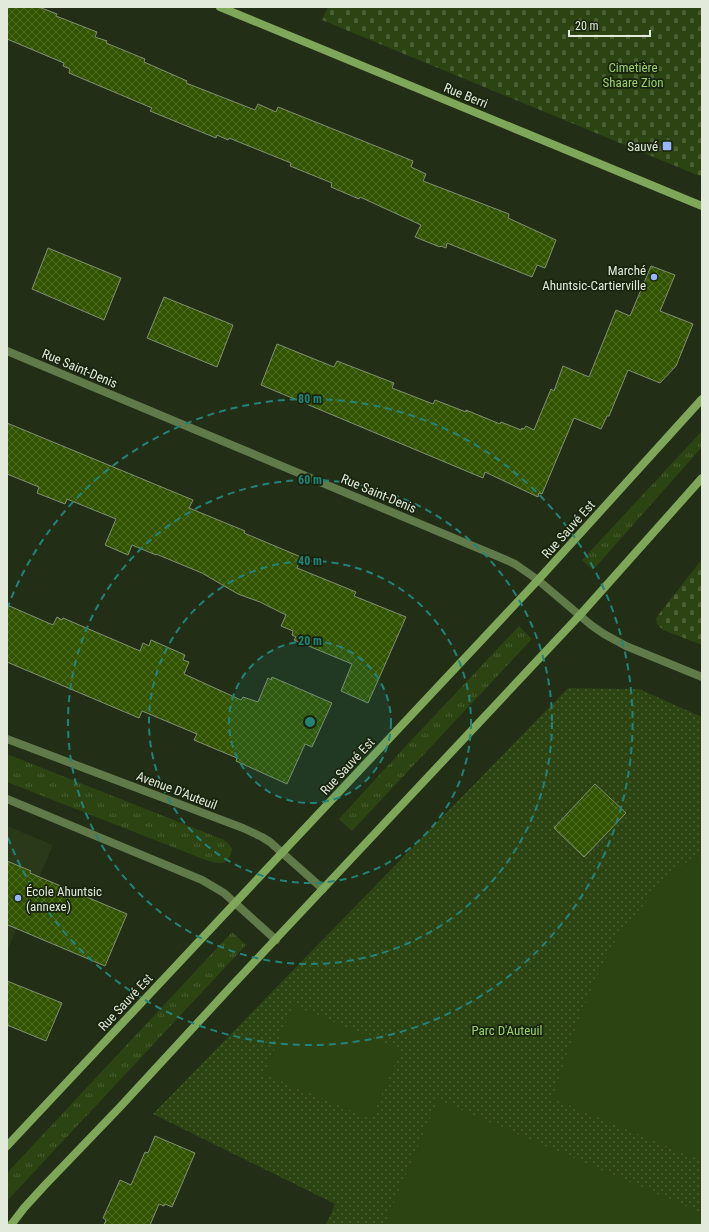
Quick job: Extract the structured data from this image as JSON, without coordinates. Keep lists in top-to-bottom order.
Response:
{
  "streets": {
    "main road": ["Rue Berri", "Rue Sauvé Est"],
    "street": ["Rue Saint-Denis", "Avenue D'Auteuil"]
  },
  "crossings": [
    ["Rue Saint-Denis", "Rue Sauvé Est"],
    ["Rue Sauvé Est", "Avenue D'Auteuil"]
  ],
  "parks": ["Cimetière Shaare Zion", "Parc D'Auteuil"],
  "places": {
    "transit": ["Sauvé"],
    "other": ["Marché Ahuntsic-Cartierville", "École Ahuntsic (annexe)"]
  },
  "scale_bar": "20 m",
  "rings": [
    "80 m",
    "60 m",
    "40 m",
    "20 m"
  ]
}
